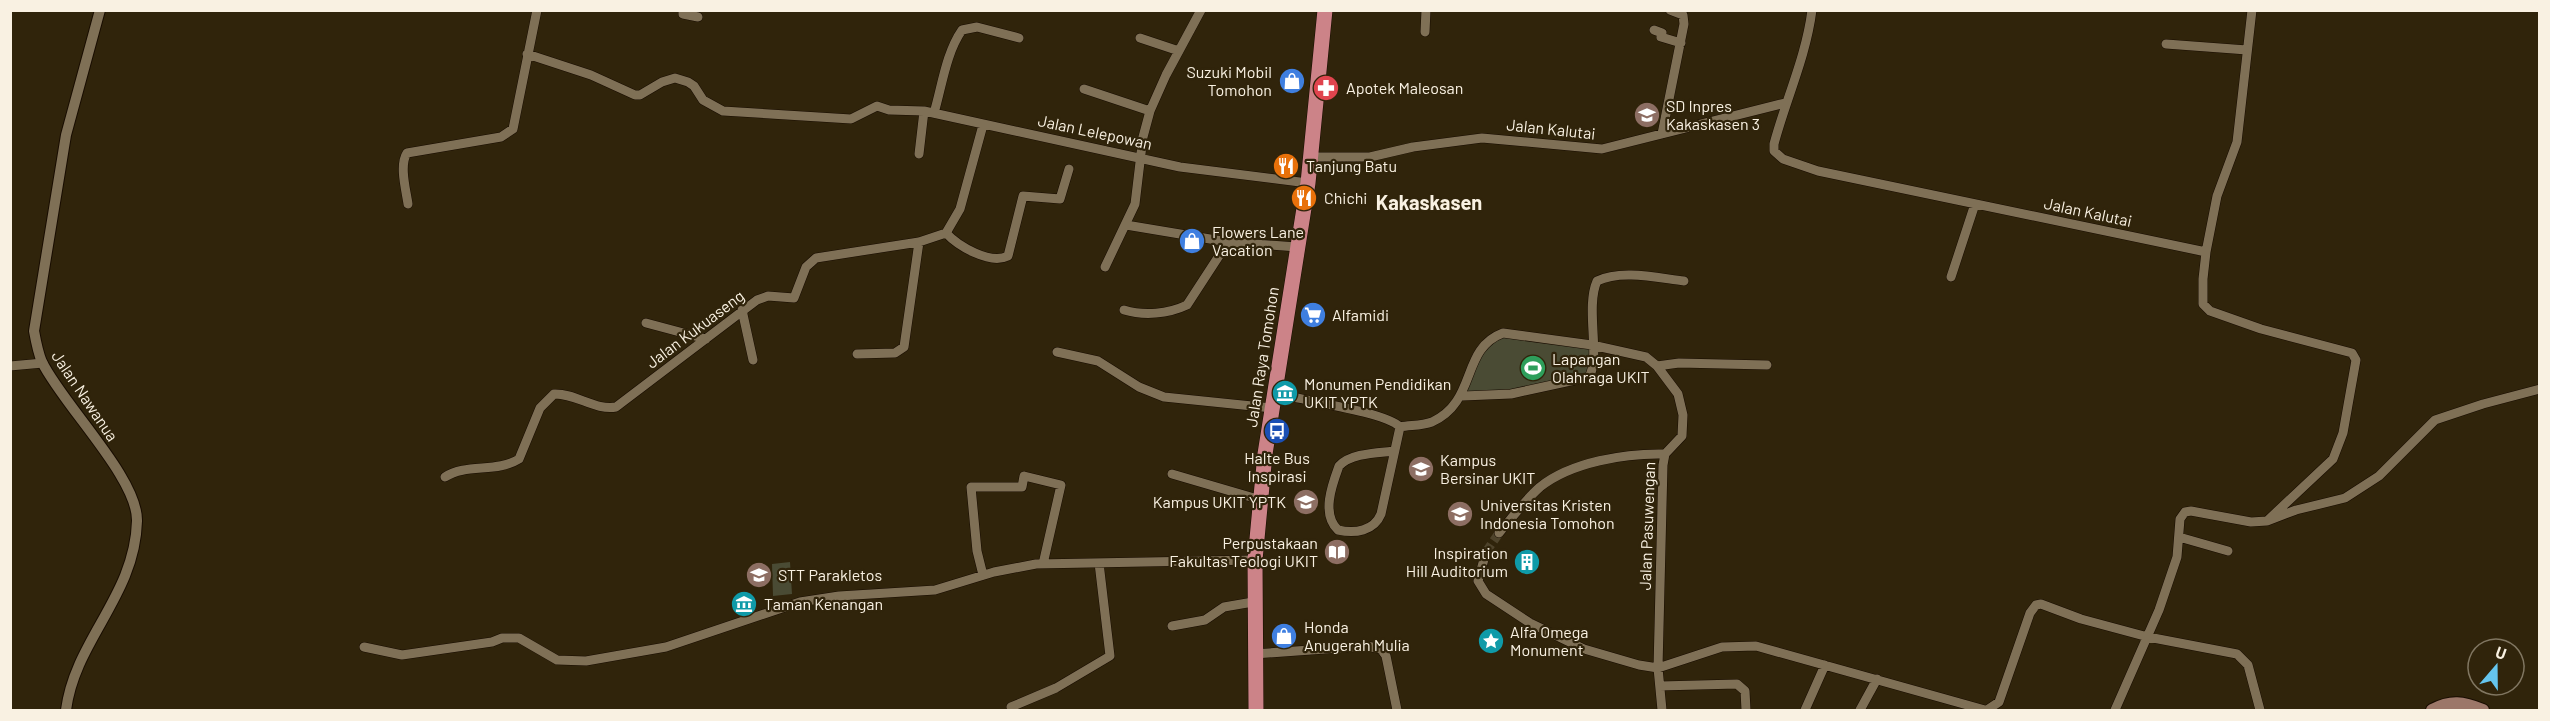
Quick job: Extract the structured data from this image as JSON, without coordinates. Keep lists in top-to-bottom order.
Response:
{
  "streets": {
    "highway": ["Jalan Raya Tomohon"],
    "street": [
      "Jalan Kalutai",
      "Jalan Lelepowan",
      "Jalan Kukuaseng",
      "Jalan Nawanua",
      "Jalan Pasuwengan"
    ]
  },
  "crossings": [
    ["Jalan Kalutai", "Jalan Raya Tomohon"],
    ["Jalan Lelepowan", "Jalan Raya Tomohon"]
  ],
  "districts": ["Kakaskasen"],
  "places": {
    "shop": ["Suzuki Mobil Tomohon", "Flowers Lane Vacation", "Honda Anugerah Mulia"],
    "pharmacy": ["Apotek Maleosan"],
    "school or university": [
      "SD Inpres Kakaskasen 3",
      "Kampus Bersinar UKIT",
      "Kampus UKIT YPTK",
      "Universitas Kristen Indonesia Tomohon",
      "STT Parakletos"
    ],
    "restaurant": ["Tanjung Batu", "Chichi"],
    "supermarket": ["Alfamidi"],
    "sports": ["Lapangan Olahraga UKIT"],
    "museum": ["Monumen Pendidikan UKIT YPTK", "Taman Kenangan"],
    "bus stop": ["Halte Bus Inspirasi"],
    "library": ["Perpustakaan Fakultas Teologi UKIT"],
    "building": ["Inspiration Hill Auditorium"],
    "place": ["Alfa Omega Monument"]
  },
  "north": "top"
}
